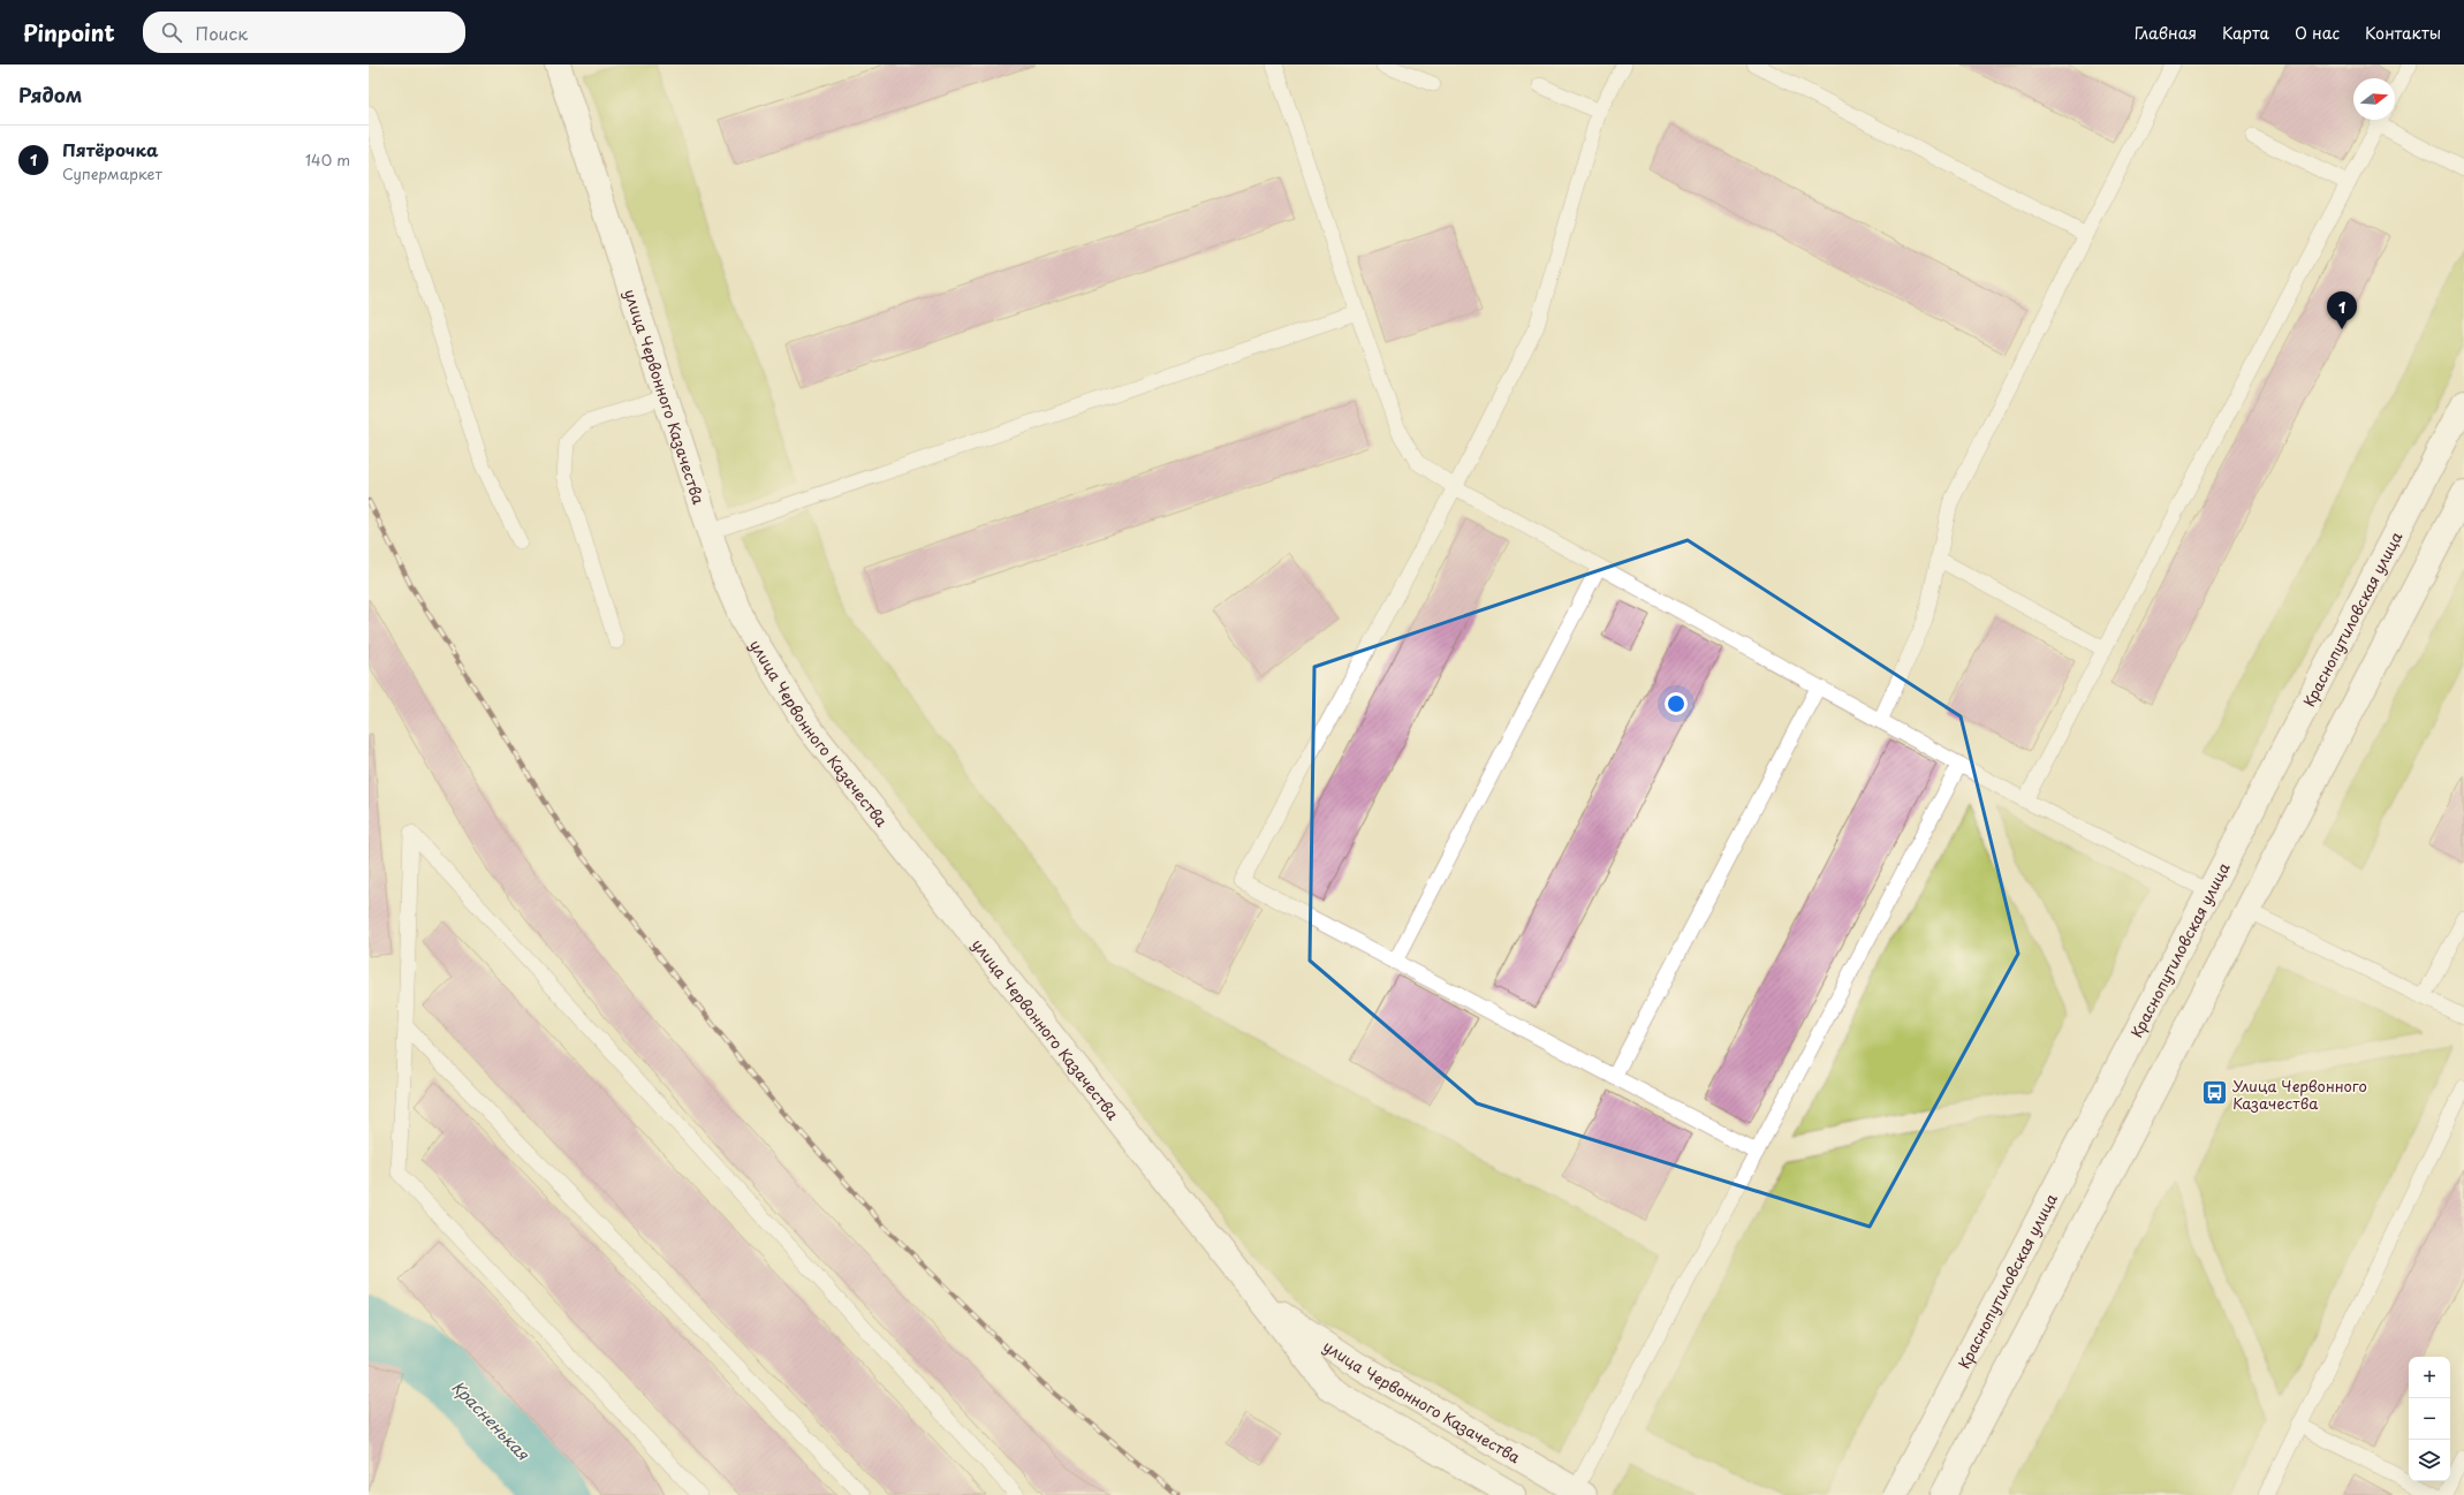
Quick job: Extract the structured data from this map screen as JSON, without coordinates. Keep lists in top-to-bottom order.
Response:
{
  "streets": {
    "main road": ["улица Червонного Казачества", "Краснопутиловская улица"]
  },
  "water": ["Красненькая"],
  "places": {
    "bus stop": ["Улица Червонного Казачества"]
  },
  "north": "right",
  "page": {
    "header": "Pinpoint",
    "search": "Поиск",
    "nav": [
      "Главная",
      "Карта",
      "О нас",
      "Контакты"
    ],
    "heading": "Рядом",
    "list": [
      {
        "mark": "1",
        "name": "Пятёрочка",
        "note": "Супермаркет",
        "value": "140 m"
      }
    ],
    "pins": "1",
    "map_buttons": ["+", "−"]
  }
}
